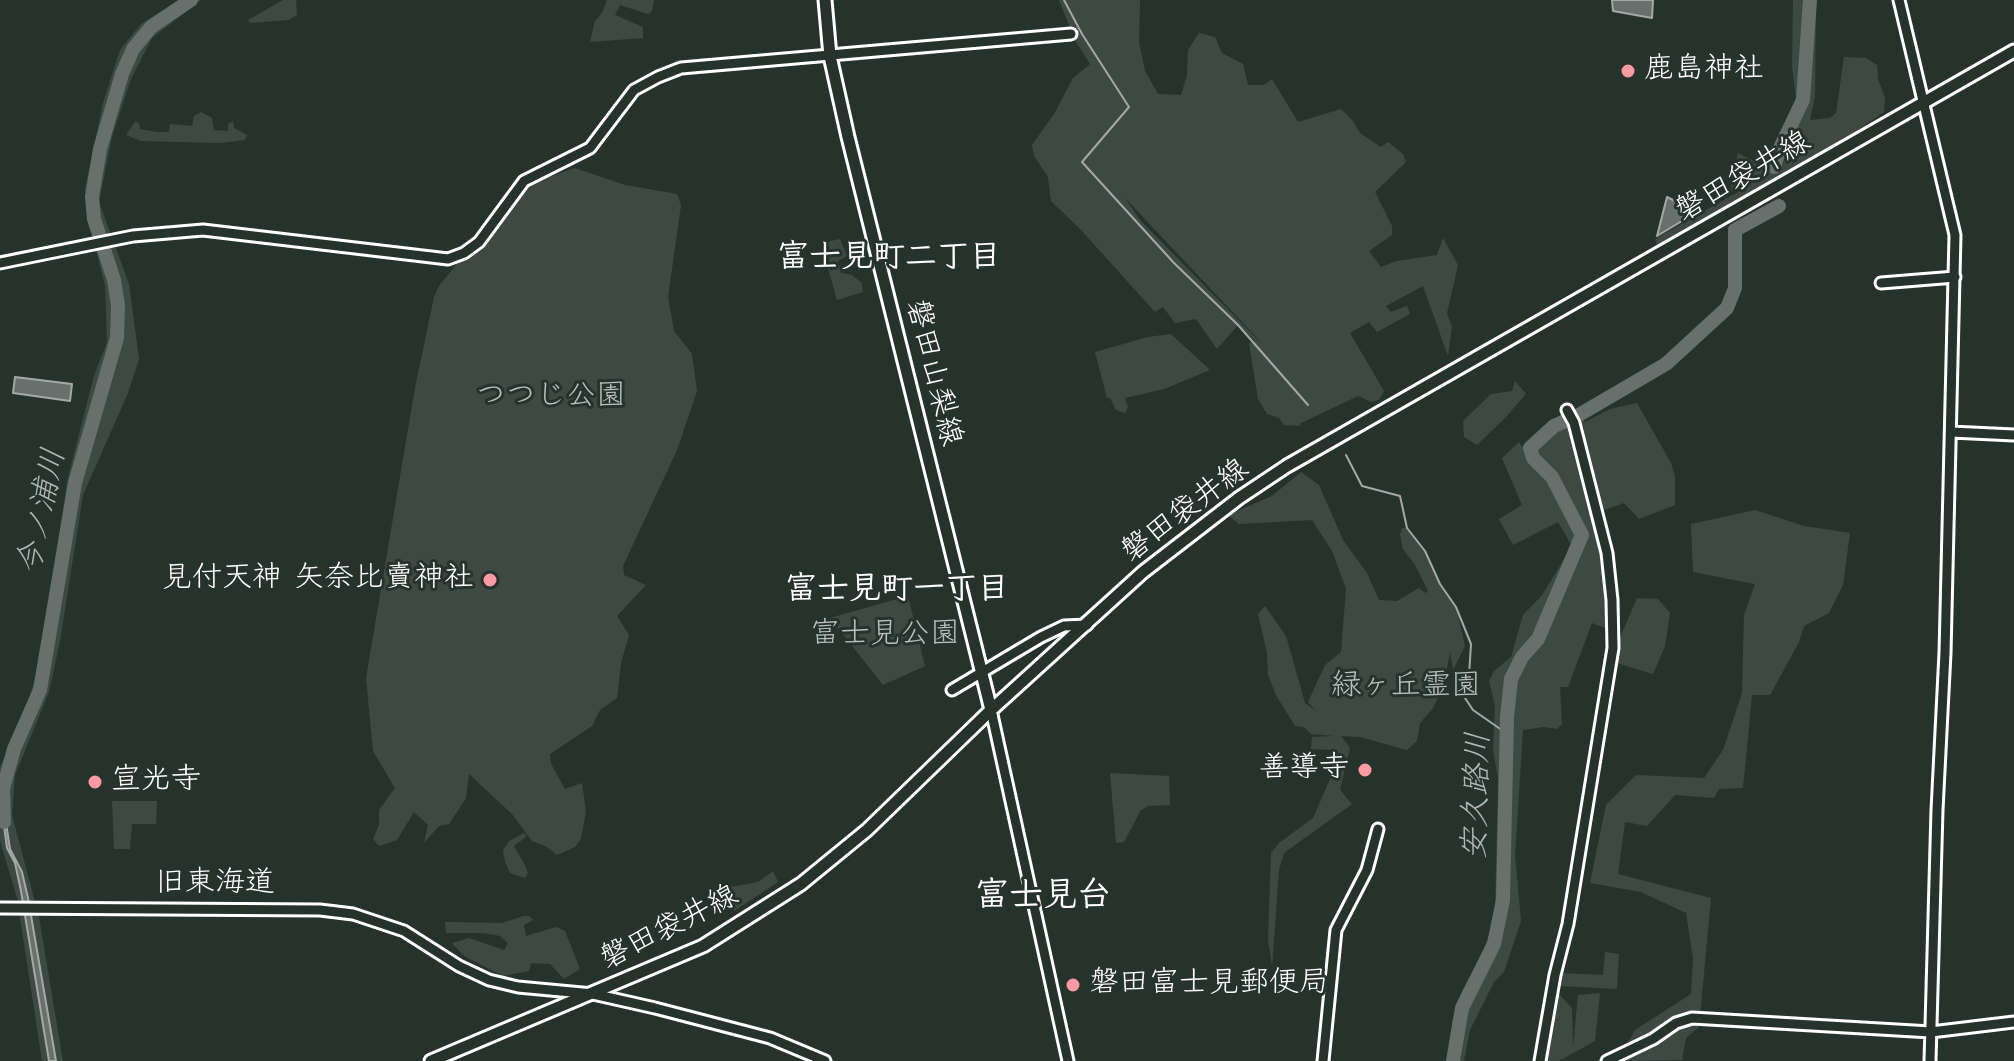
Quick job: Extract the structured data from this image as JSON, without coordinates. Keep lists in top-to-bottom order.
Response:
{
  "streets": {
    "main road": ["磐田袋井線", "磐田山梨線"],
    "street": ["旧東海道"]
  },
  "crossings": [
    ["磐田袋井線", "磐田山梨線"],
    ["磐田袋井線", "旧東海道"]
  ],
  "districts": ["富士見町二丁目", "富士見町一丁目", "富士見台"],
  "water": ["今ノ浦川", "安久路川"],
  "parks": ["つつじ公園", "富士見公園", "緑ヶ丘霊園"],
  "places": [
    "鹿島神社",
    "見付天神 矢奈比賣神社",
    "善導寺",
    "宣光寺",
    "磐田富士見郵便局"
  ]
}
